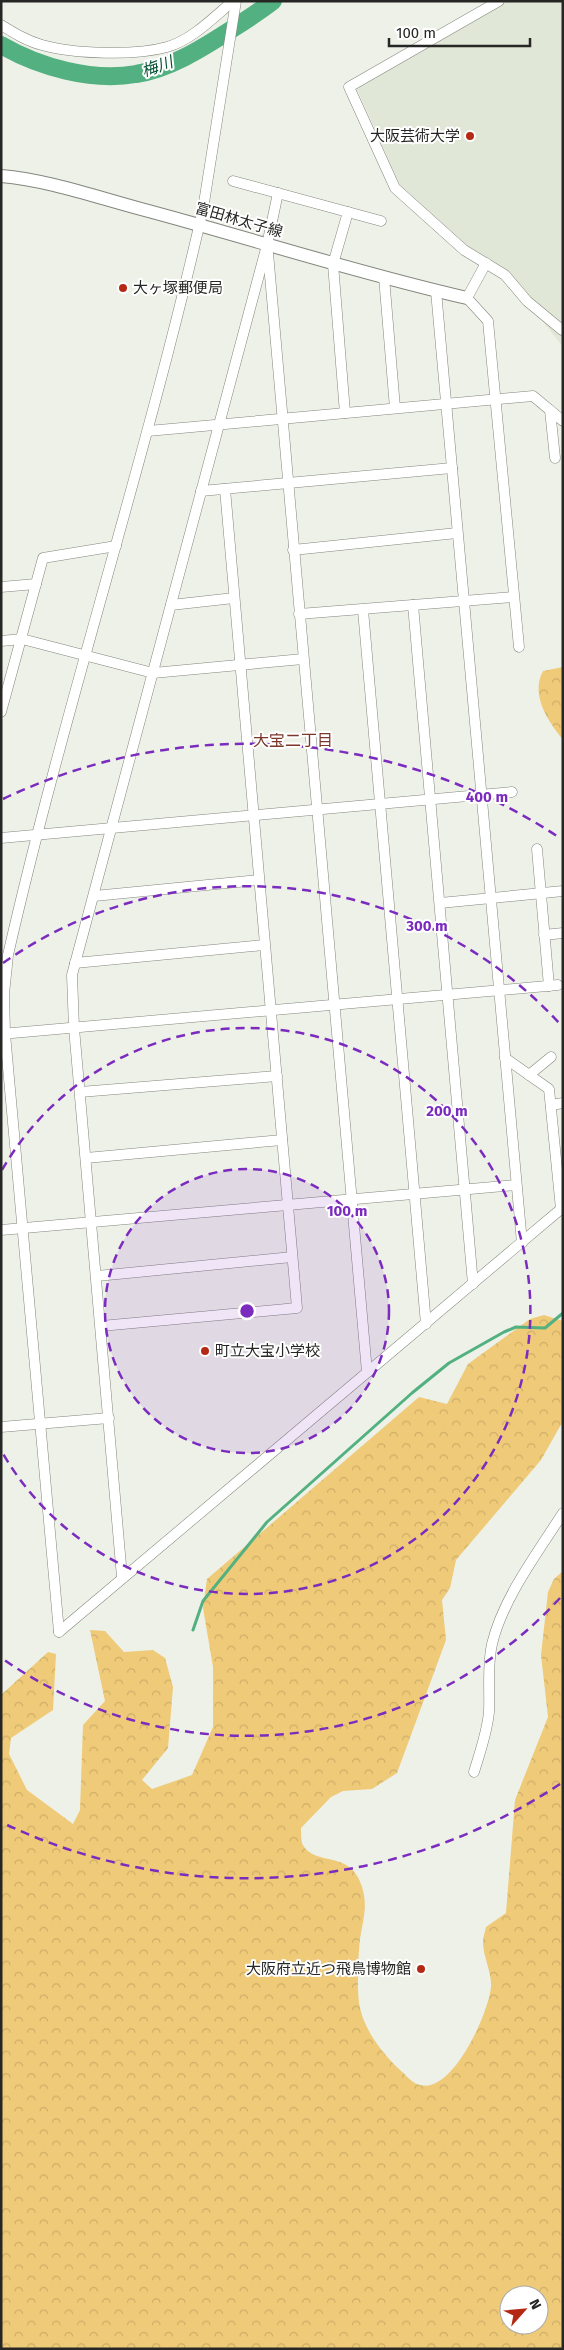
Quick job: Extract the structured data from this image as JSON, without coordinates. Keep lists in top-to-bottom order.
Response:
{
  "streets": {
    "main road": ["富田林太子線"]
  },
  "districts": ["大宝二丁目"],
  "water": ["梅川"],
  "places": [
    "大阪芸術大学",
    "大ヶ塚郵便局",
    "町立大宝小学校",
    "大阪府立近つ飛鳥博物館"
  ],
  "scale_bar": "100 m",
  "north": "top right",
  "rings": [
    "400 m",
    "300 m",
    "200 m",
    "100 m"
  ]
}
